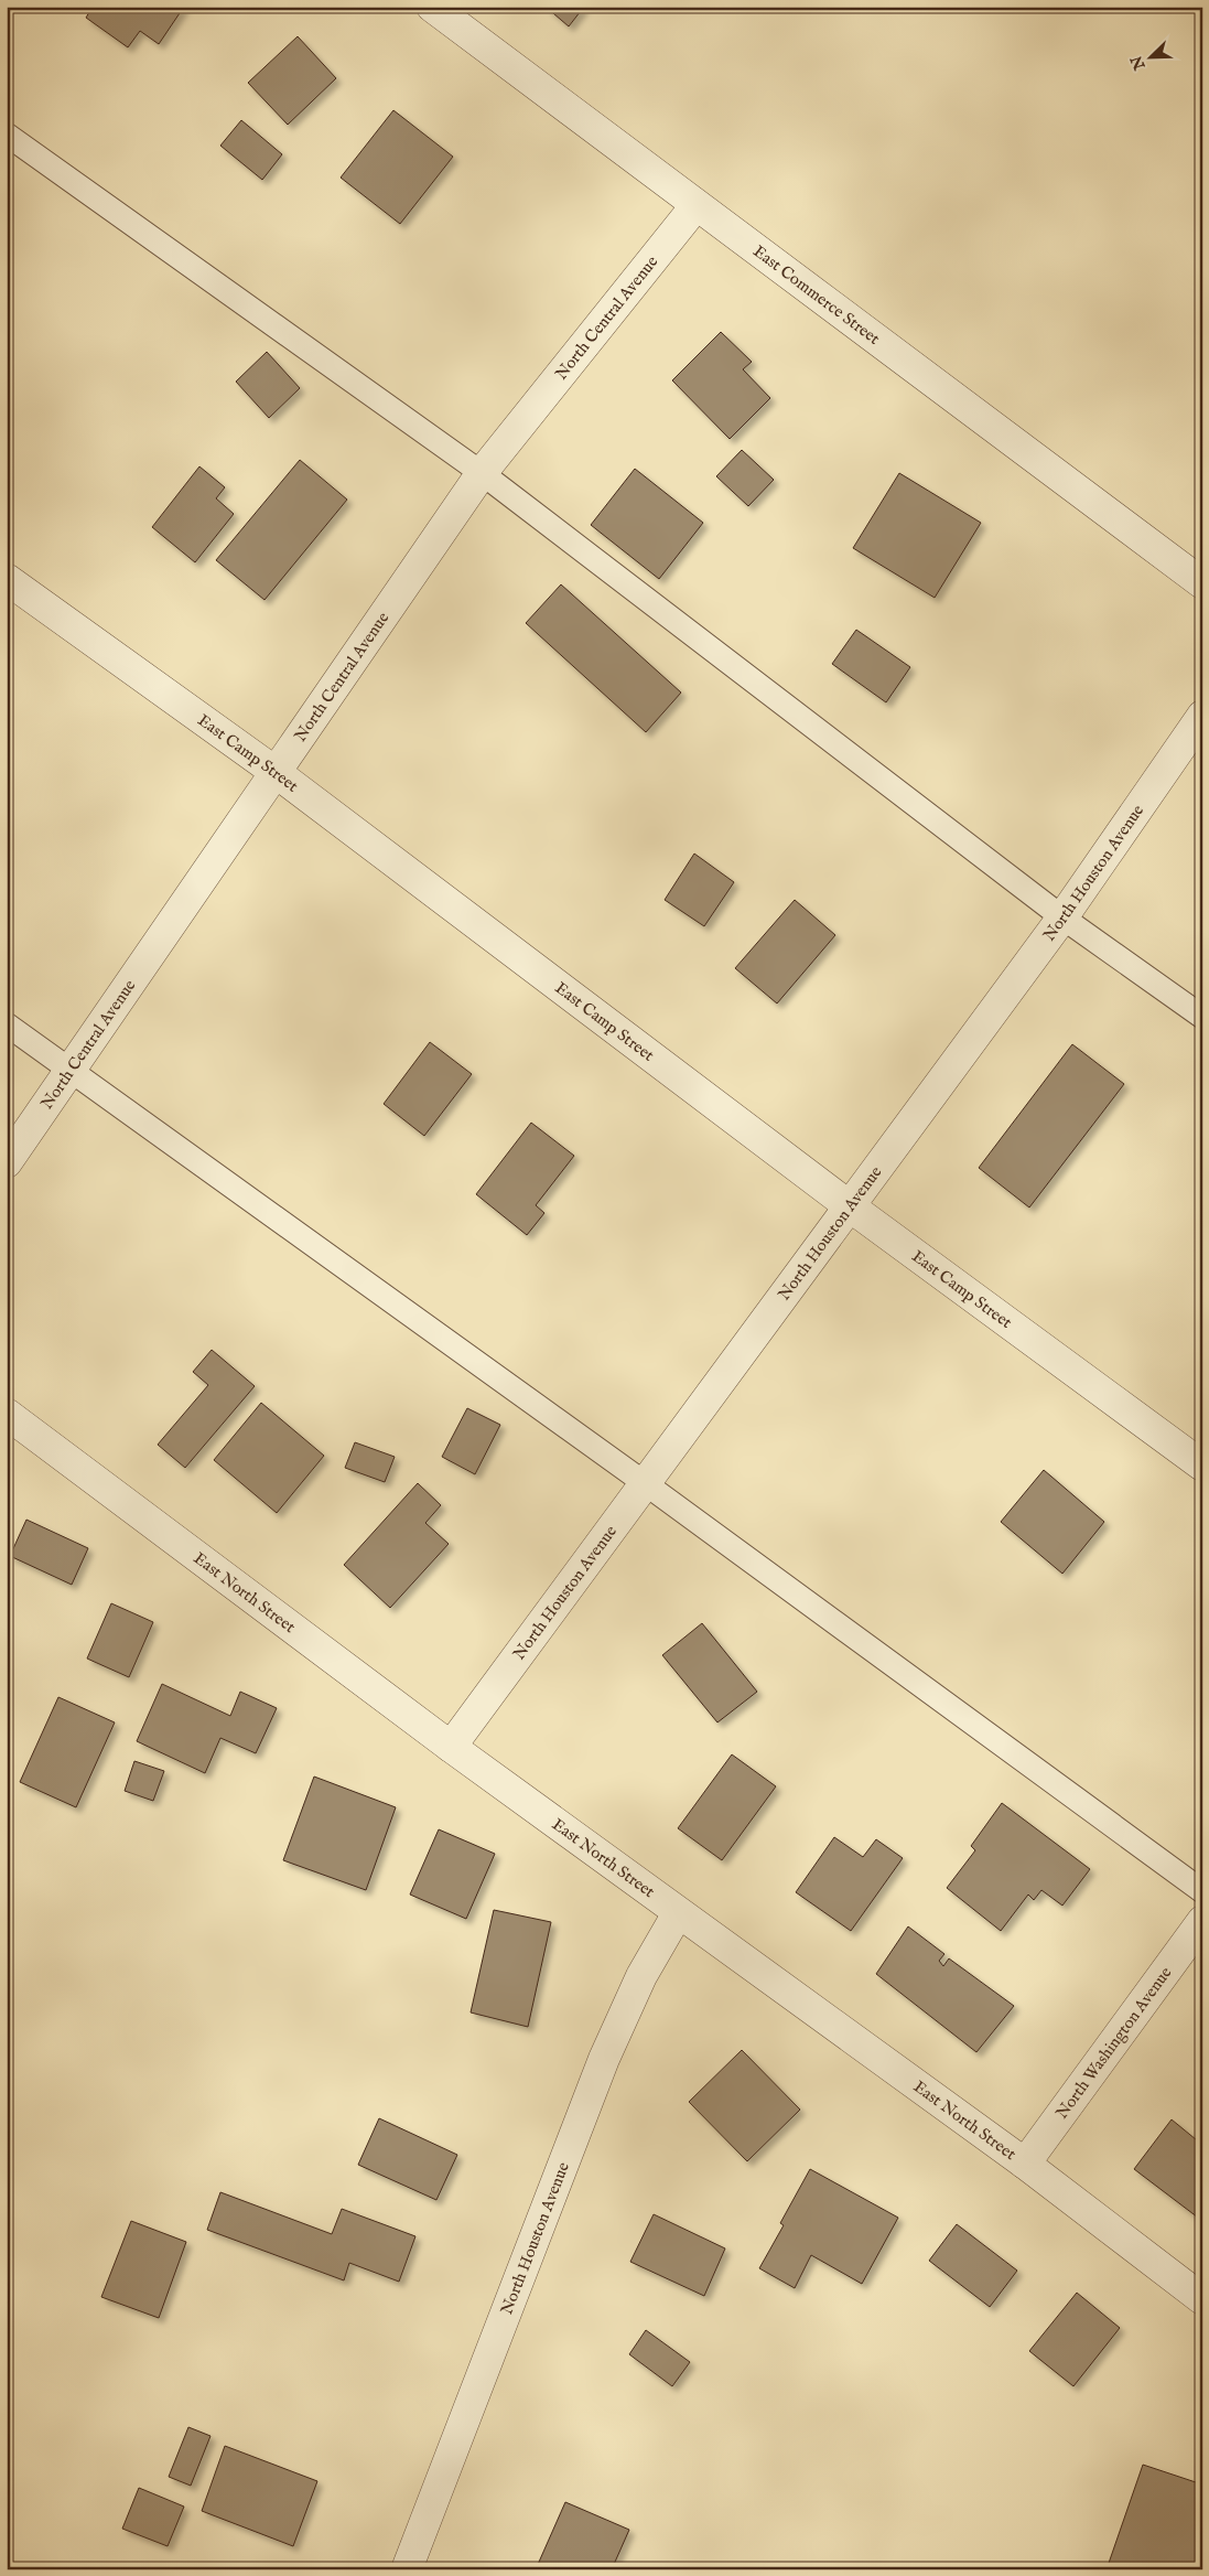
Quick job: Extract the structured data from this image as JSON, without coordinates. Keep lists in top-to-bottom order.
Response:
{
  "streets": {
    "street": [
      "East Commerce Street",
      "North Central Avenue",
      "East Camp Street",
      "North Houston Avenue",
      "East North Street",
      "North Washington Avenue"
    ]
  },
  "crossings": [
    ["East Commerce Street", "North Central Avenue"],
    ["North Central Avenue", "East Camp Street"],
    ["East Camp Street", "North Houston Avenue"],
    ["North Houston Avenue", "East North Street"],
    ["East North Street", "North Washington Avenue"]
  ],
  "north": "bottom left"
}
